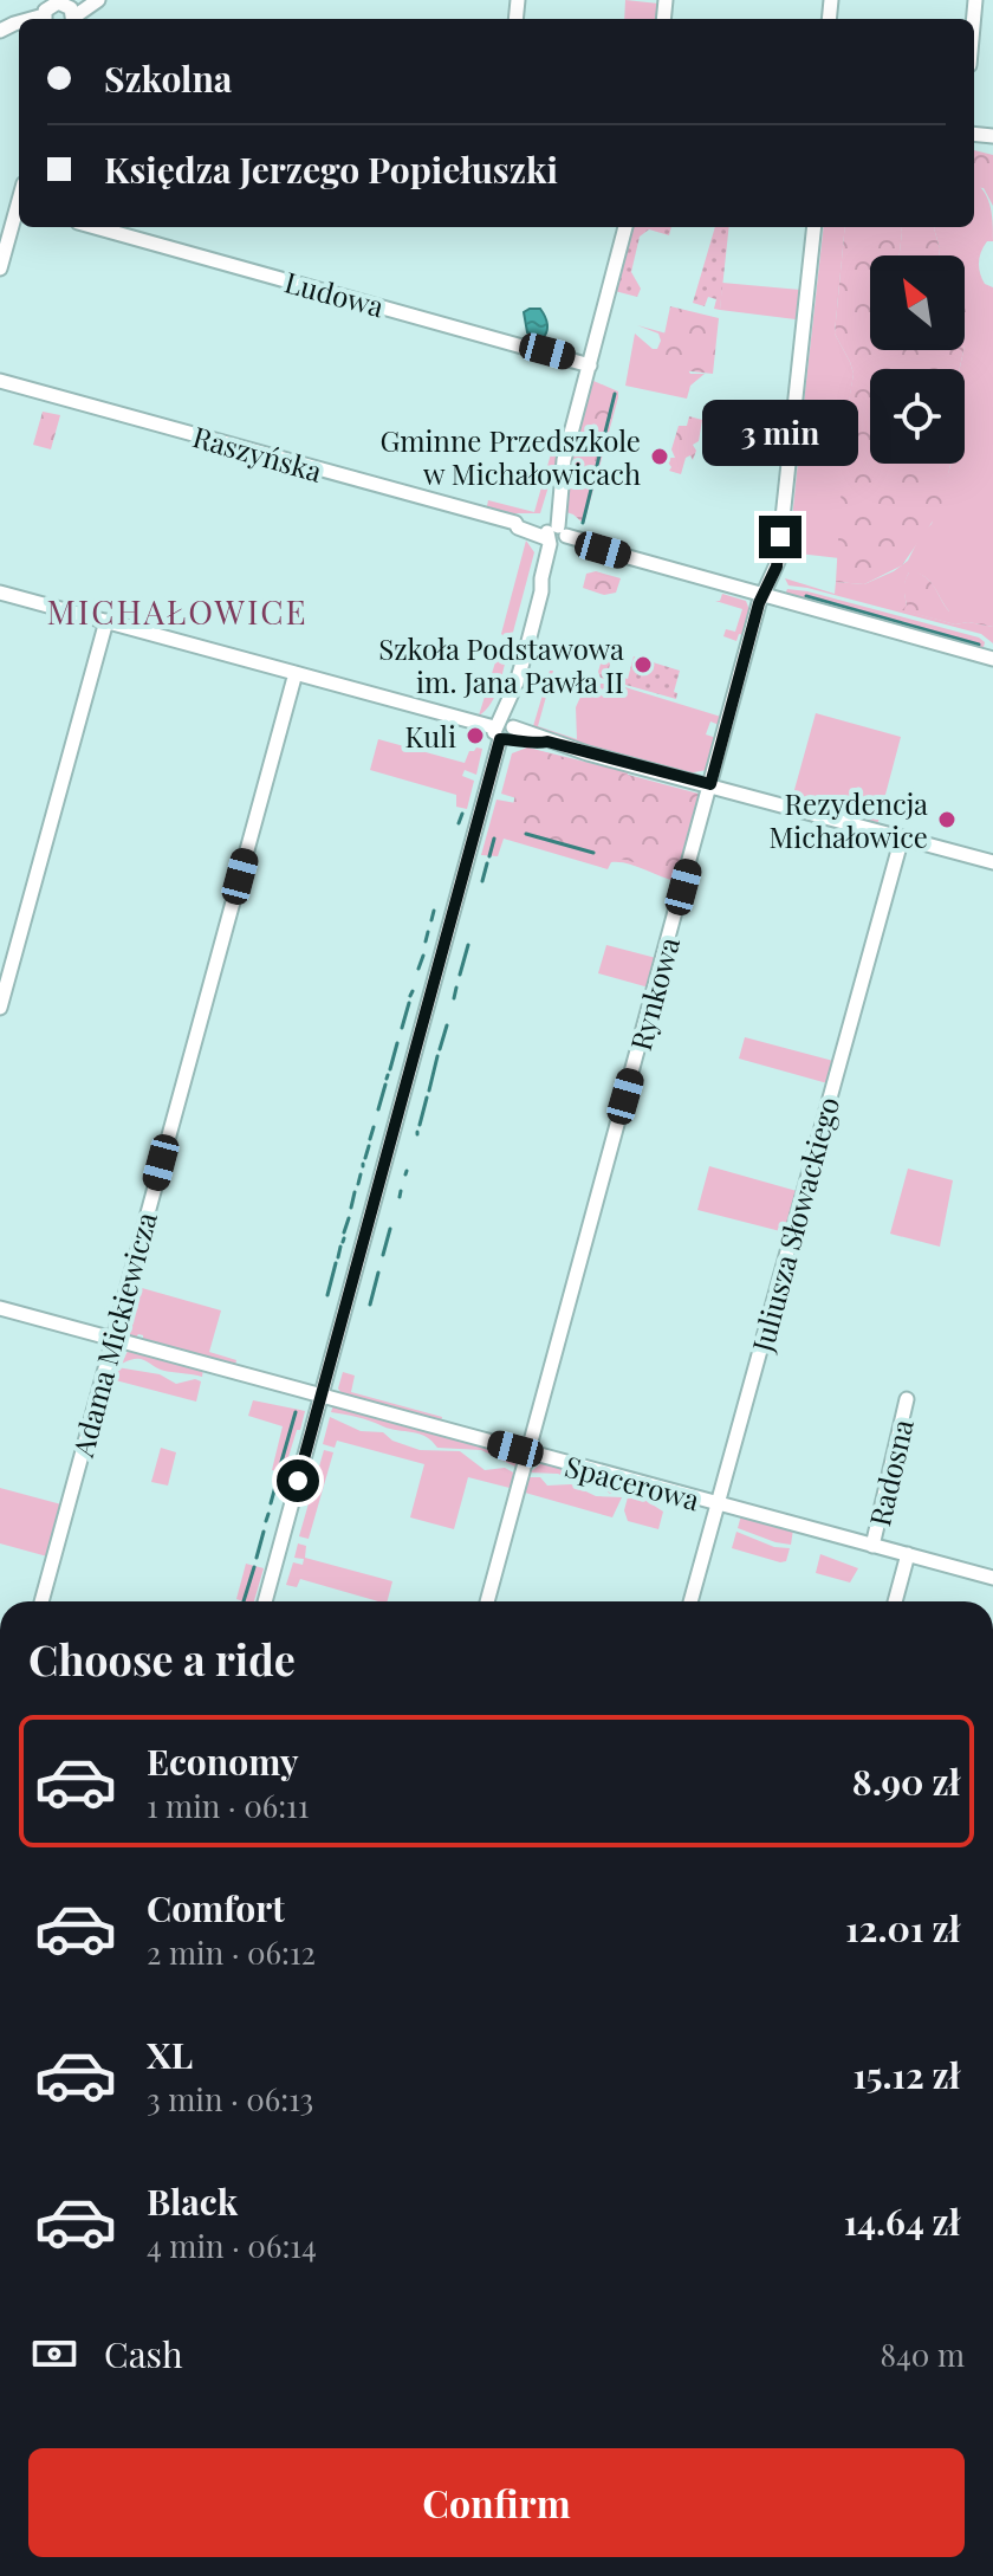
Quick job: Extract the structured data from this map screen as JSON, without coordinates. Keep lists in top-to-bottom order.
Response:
{
  "streets": {
    "street": [
      "Ludowa",
      "Raszyńska",
      "Rynkowa",
      "Juliusza Słowackiego",
      "Adama Mickiewicza",
      "Radosna",
      "Spacerowa"
    ]
  },
  "crossings": [
    ["Raszyńska", "Rynkowa"],
    ["Rynkowa", "Spacerowa"],
    ["Juliusza Słowackiego", "Spacerowa"],
    ["Adama Mickiewicza", "Spacerowa"],
    ["Radosna", "Spacerowa"]
  ],
  "districts": ["MICHAŁOWICE"],
  "places": [
    "Gminne Przedszkole w Michałowicach",
    "Szkoła Podstawowa im. Jana Pawła II",
    "Kuli",
    "Rezydencja Michałowice"
  ],
  "north": "top left",
  "page": {
    "banner": ["Szkolna", "Księdza Jerzego Popiełuszki"],
    "bubble": "3 min",
    "heading": "Choose a ride",
    "list": [
      {
        "name": "Economy",
        "note": "1 min · 06:11",
        "value": "8.90 zł"
      },
      {
        "name": "Comfort",
        "note": "2 min · 06:12",
        "value": "12.01 zł"
      },
      {
        "name": "XL",
        "note": "3 min · 06:13",
        "value": "15.12 zł"
      },
      {
        "name": "Black",
        "note": "4 min · 06:14",
        "value": "14.64 zł"
      }
    ],
    "pay": ["Cash", "840 m"],
    "buttons": "Confirm"
  }
}
